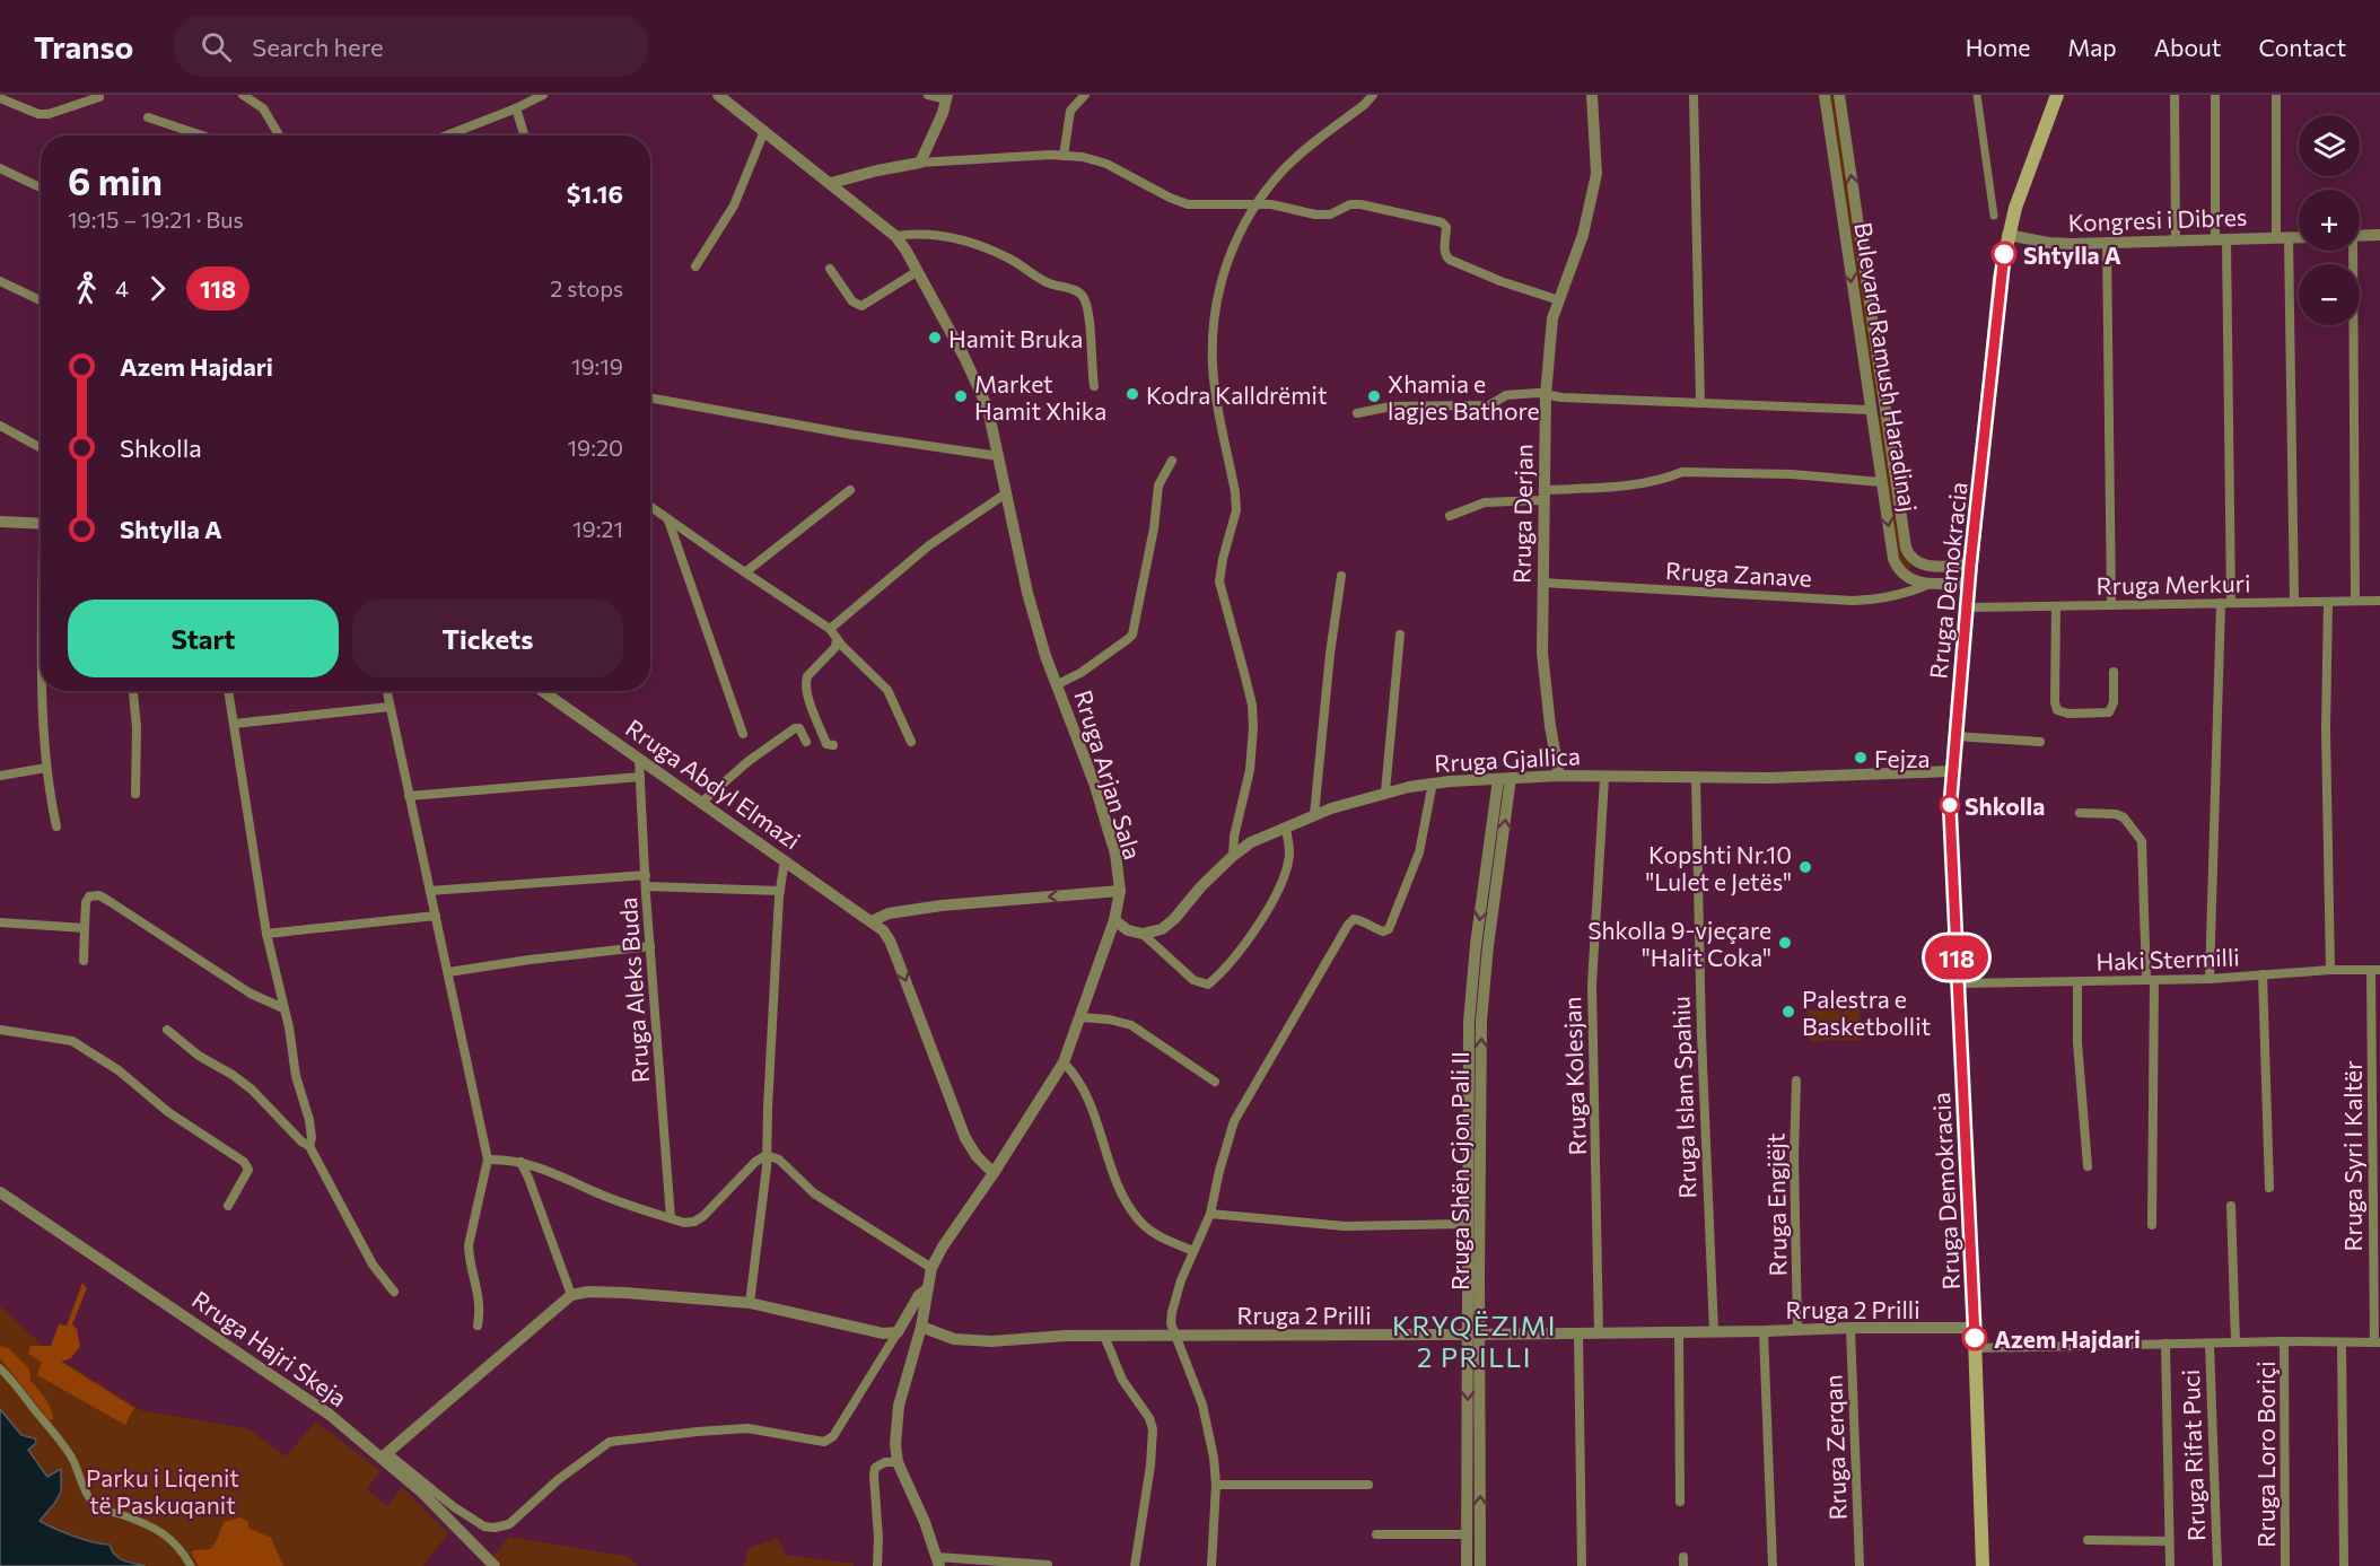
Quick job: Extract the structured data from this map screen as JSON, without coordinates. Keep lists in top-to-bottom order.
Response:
{
  "streets": {
    "main road": ["Rruga Demokracia"],
    "street": [
      "Kongresi i Dibres",
      "Bulevard Ramush Haradinaj",
      "Rruga Derjan",
      "Rruga Zanave",
      "Rruga Merkuri",
      "Rruga Gjallica",
      "Rruga Arjan Sala",
      "Rruga Abdyl Elmazi",
      "Haki Stermilli",
      "Rruga Aleks Buda",
      "Rruga Kolesjan",
      "Rruga Islam Spahiu",
      "Rruga Syri I Kaltër",
      "Rruga Shën Gjon Pali II",
      "Rruga Engjëjt",
      "Rruga 2 Prilli",
      "Rruga Hajri Skeja",
      "Rruga Zerqan",
      "Rruga Loro Boriçi",
      "Rruga Rifat Puci"
    ]
  },
  "crossings": [
    ["Kongresi i Dibres", "Rruga Demokracia"],
    ["Bulevard Ramush Haradinaj", "Rruga Zanave"],
    ["Bulevard Ramush Haradinaj", "Rruga Demokracia"],
    ["Rruga Derjan", "Rruga Zanave"],
    ["Rruga Derjan", "Rruga Gjallica"],
    ["Rruga Demokracia", "Rruga Merkuri"],
    ["Rruga Demokracia", "Rruga Gjallica"],
    ["Rruga Demokracia", "Haki Stermilli"],
    ["Rruga Demokracia", "Rruga 2 Prilli"],
    ["Rruga Gjallica", "Rruga Kolesjan"],
    ["Rruga Gjallica", "Rruga Islam Spahiu"],
    ["Rruga Gjallica", "Rruga Shën Gjon Pali II"],
    ["Rruga Arjan Sala", "Rruga Abdyl Elmazi"],
    ["Rruga Arjan Sala", "Rruga 2 Prilli"],
    ["Rruga Abdyl Elmazi", "Rruga Aleks Buda"],
    ["Haki Stermilli", "Rruga Syri I Kaltër"],
    ["Rruga Kolesjan", "Rruga 2 Prilli"],
    ["Rruga Islam Spahiu", "Rruga 2 Prilli"],
    ["Rruga Shën Gjon Pali II", "Rruga 2 Prilli"],
    ["Rruga Engjëjt", "Rruga 2 Prilli"],
    ["Rruga 2 Prilli", "Rruga Zerqan"]
  ],
  "one_way": ["Rruga Abdyl Elmazi"],
  "districts": ["KRYQËZIMI 2 PRILLI"],
  "parks": ["Parku i Liqenit të Paskuqanit"],
  "places": [
    "Shtylla A",
    "Hamit Bruka",
    "Kodra Kalldrëmit",
    "Market Hamit Xhika",
    "Xhamia e lagjes Bathore",
    "Fejza",
    "Shkolla",
    "Kopshti Nr.10 \"Lulet e Jetës\"",
    "Shkolla 9-vjeçare \"Halit Coka\"",
    "Palestra e Basketbollit",
    "Azem Hajdari"
  ],
  "lines": ["bus line 118"],
  "page": {
    "header": "Transo",
    "search": "Search here",
    "nav": [
      "Home",
      "Map",
      "About",
      "Contact"
    ],
    "on_map": "118",
    "map_buttons": ["+", "−"],
    "heading": ["6 min", "19:15 – 19:21 · Bus", "$1.16"],
    "legs": ["4", "118", "2 stops"],
    "list": [
      {
        "name": "Azem Hajdari",
        "value": "19:19"
      },
      {
        "name": "Shkolla",
        "value": "19:20"
      },
      {
        "name": "Shtylla A",
        "value": "19:21"
      }
    ],
    "buttons": ["Start", "Tickets"]
  }
}
